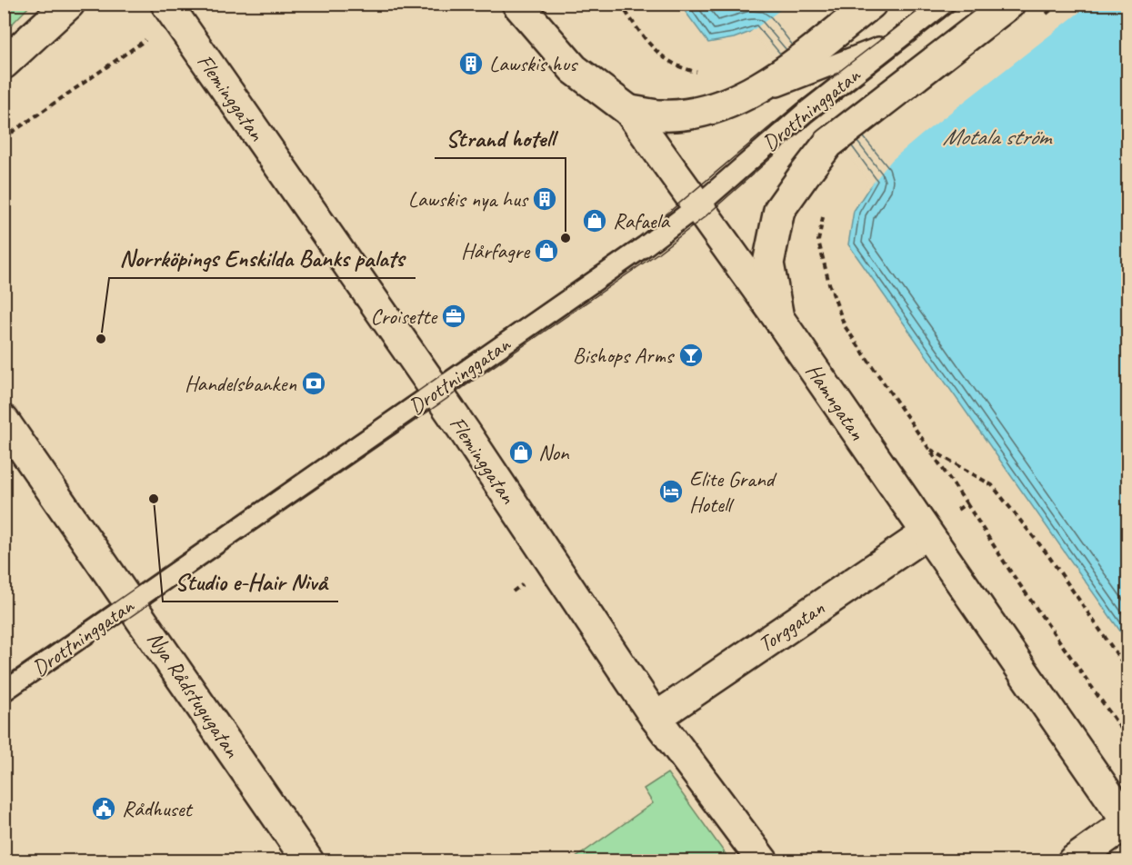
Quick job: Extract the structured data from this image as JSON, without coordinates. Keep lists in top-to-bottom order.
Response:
{
  "streets": {
    "street": [
      "Fleminggatan",
      "Drottninggatan",
      "Hamngatan",
      "Torggatan",
      "Nya Rådstugugatan"
    ]
  },
  "crossings": [
    ["Fleminggatan", "Drottninggatan"],
    ["Fleminggatan", "Torggatan"],
    ["Drottninggatan", "Hamngatan"],
    ["Drottninggatan", "Nya Rådstugugatan"],
    ["Hamngatan", "Torggatan"]
  ],
  "water": ["Motala ström"],
  "places": {
    "building": ["Lawskis hus", "Lawskis nya hus"],
    "shop": ["Rafaela", "Hårfagre", "Non"],
    "other": ["Strand hotell", "Norrköpings Enskilda Banks palats", "Studio e-Hair Nivå"],
    "office": ["Croisette"],
    "bar": ["Bishops Arms"],
    "bank": ["Handelsbanken"],
    "hotel": ["Elite Grand Hotell"],
    "public building": ["Rådhuset"]
  }
}
